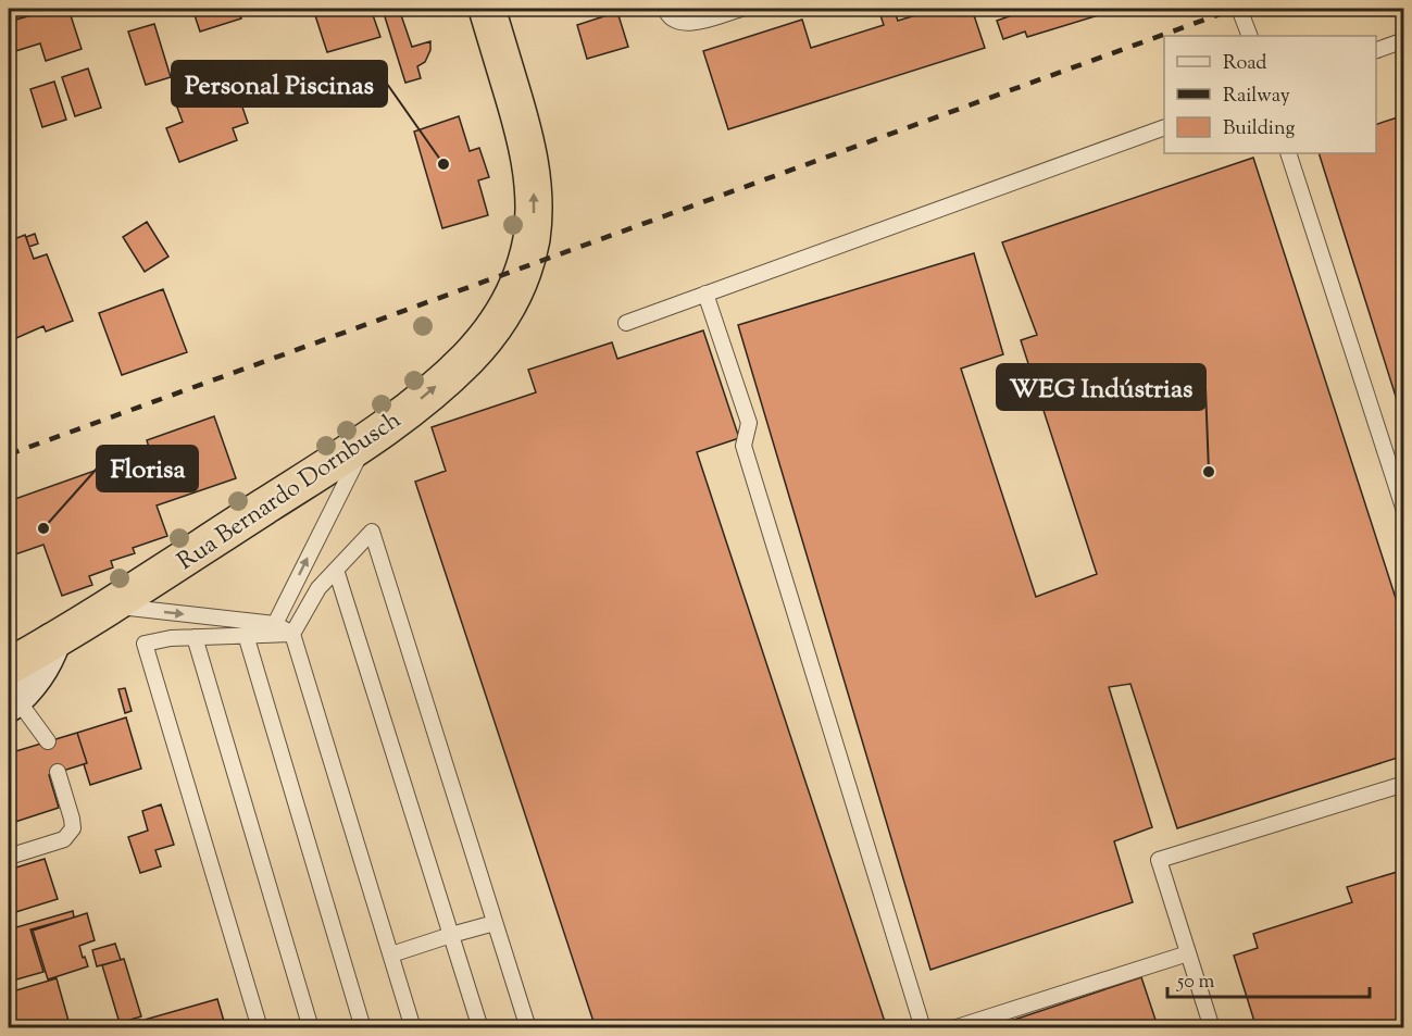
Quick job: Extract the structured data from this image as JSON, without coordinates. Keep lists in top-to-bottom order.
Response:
{
  "streets": {
    "highway": ["Rua Bernardo Dornbusch"]
  },
  "one_way": ["Rua Bernardo Dornbusch"],
  "places": ["Personal Piscinas", "WEG Indústrias", "Florisa"],
  "legend": ["Road", "Railway", "Building"],
  "scale_bar": "50 m"
}
